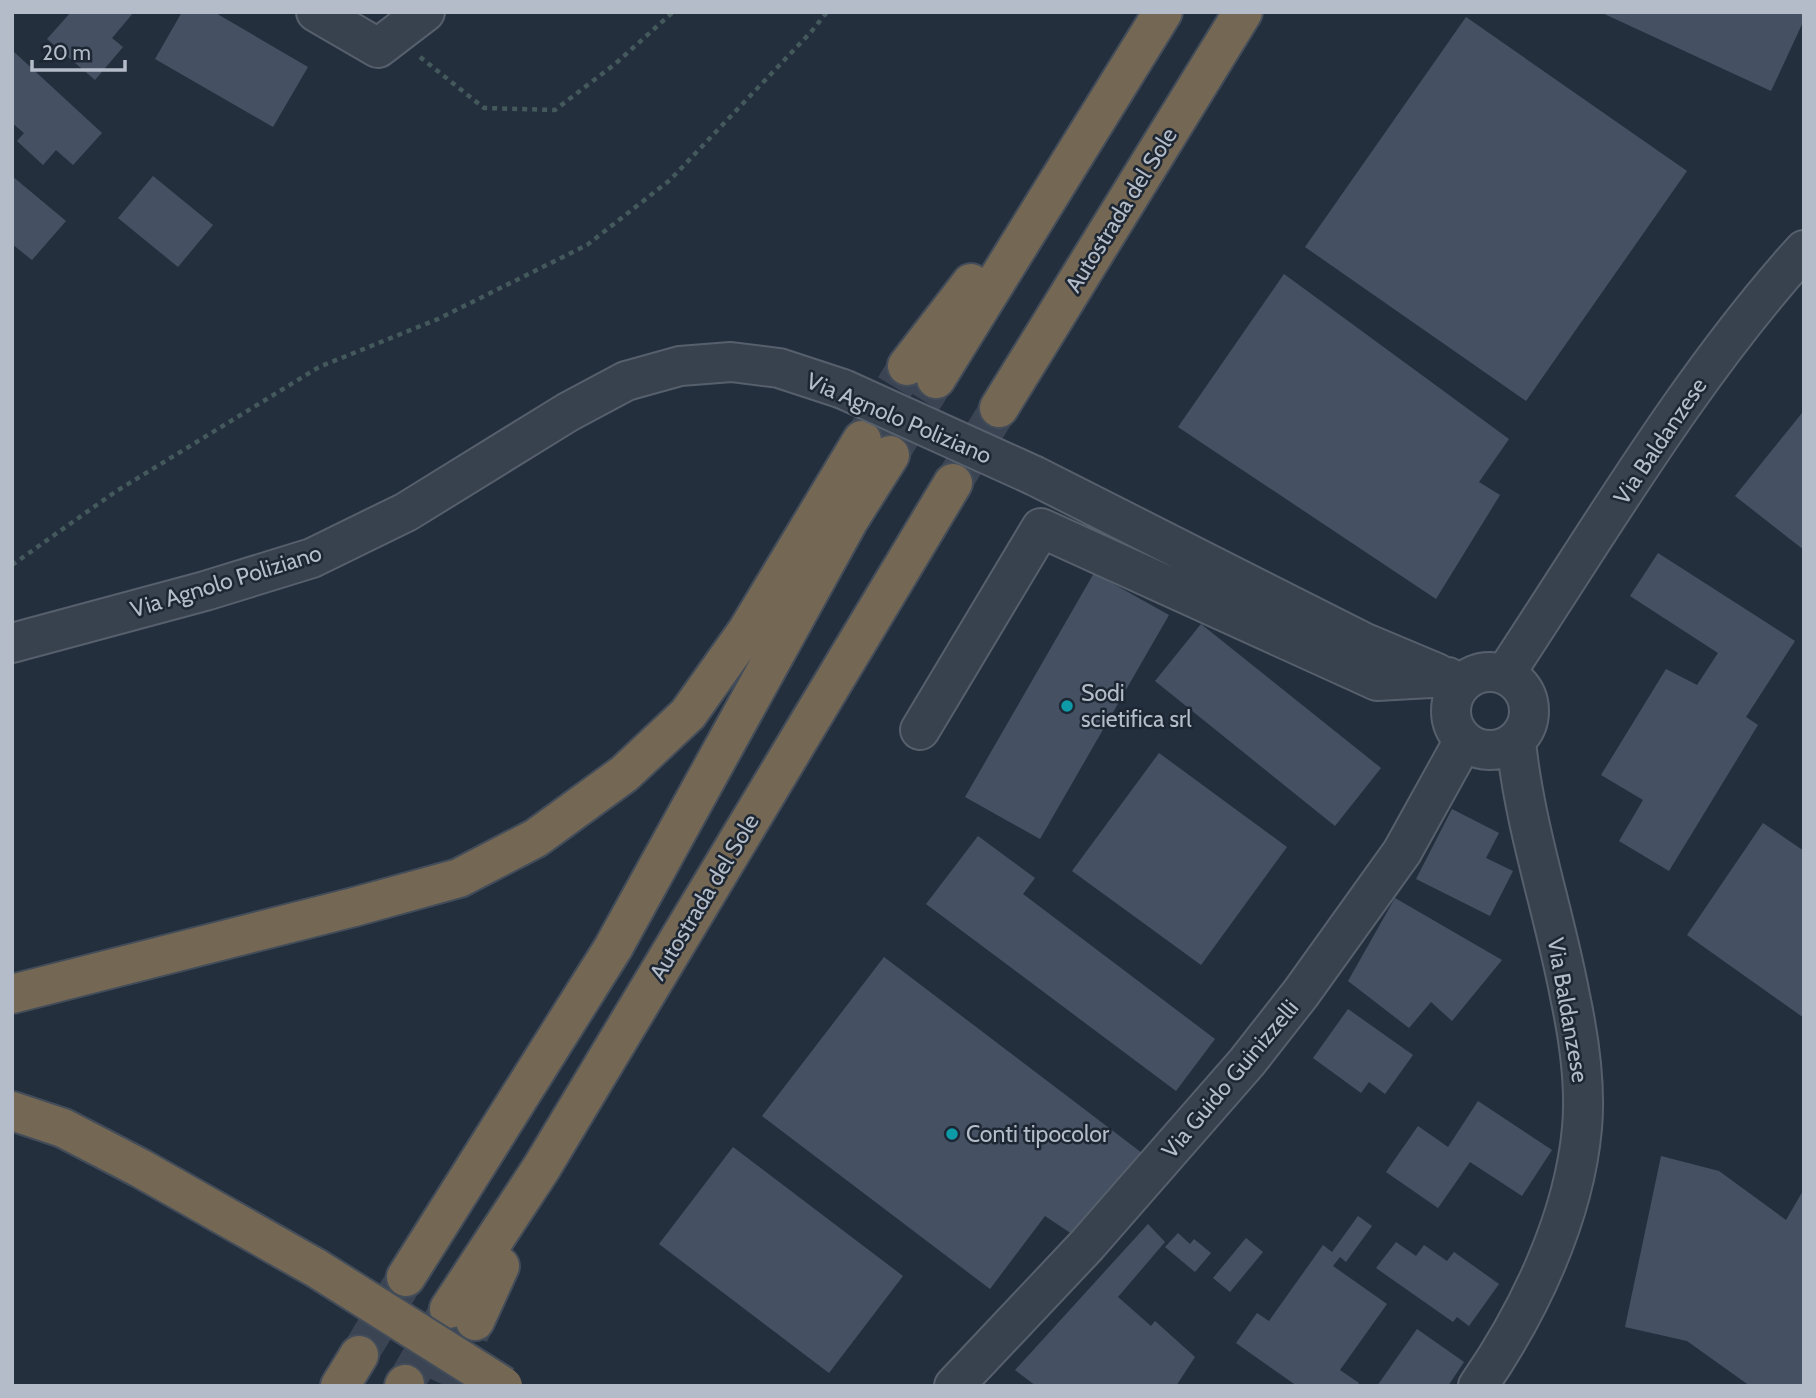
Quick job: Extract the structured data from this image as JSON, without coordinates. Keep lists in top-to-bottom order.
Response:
{
  "streets": {
    "highway": ["Autostrada del Sole"],
    "street": ["Via Agnolo Poliziano", "Via Baldanzese", "Via Guido Guinizzelli"]
  },
  "crossings": [
    ["Via Agnolo Poliziano", "Via Baldanzese"],
    ["Via Agnolo Poliziano", "Via Guido Guinizzelli"],
    ["Via Baldanzese", "Via Guido Guinizzelli"]
  ],
  "places": ["Sodi scietifica srl", "Conti tipocolor"],
  "scale_bar": "20 m"
}
